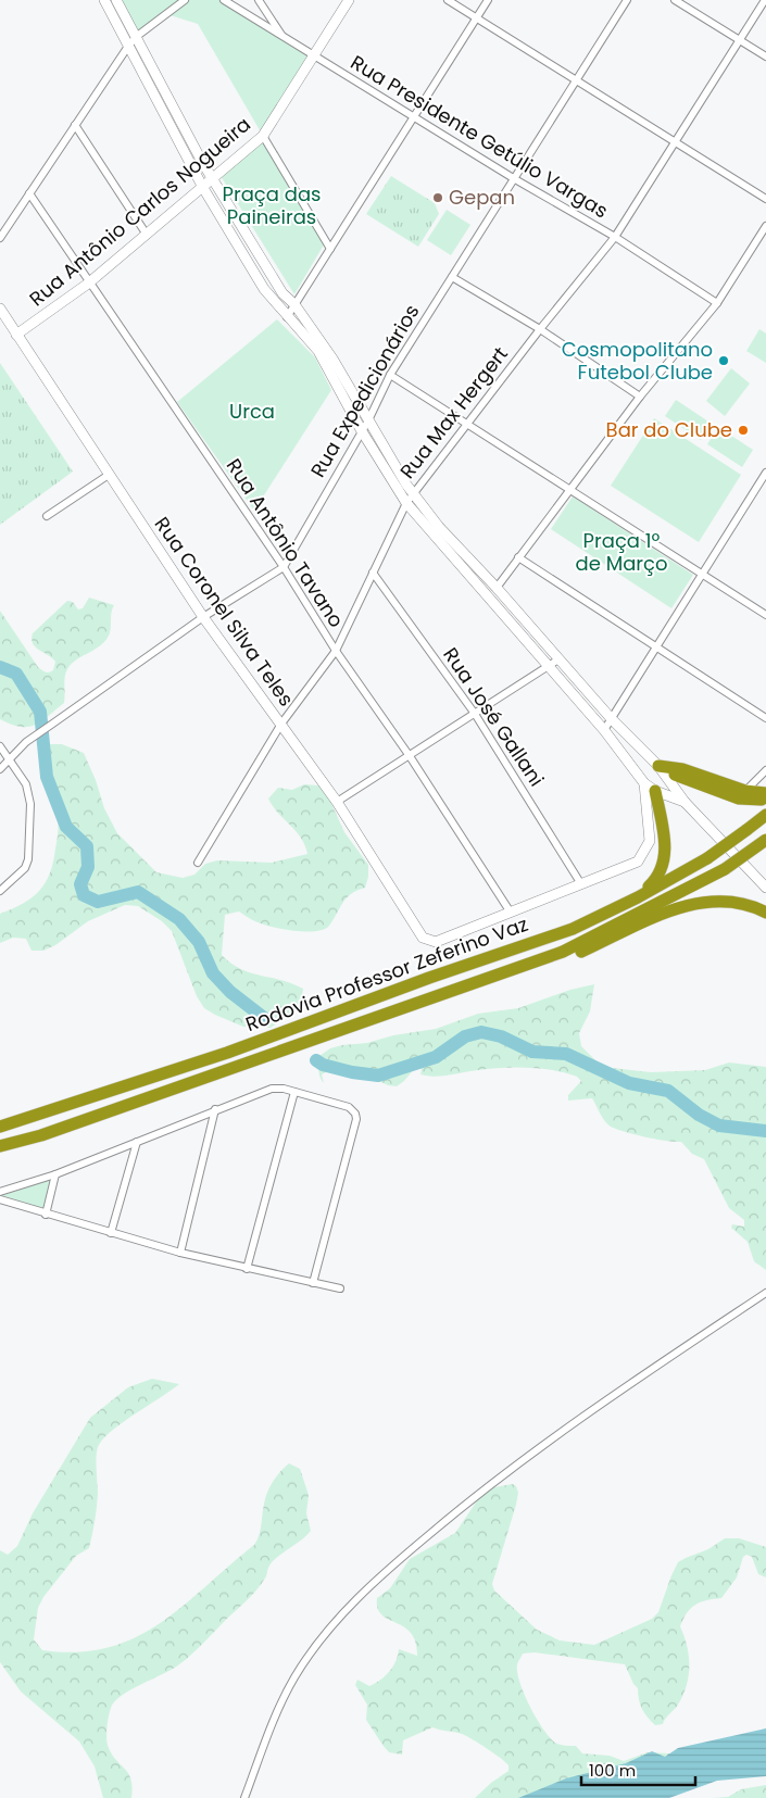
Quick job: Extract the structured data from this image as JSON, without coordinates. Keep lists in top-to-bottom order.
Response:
{
  "streets": {
    "highway": ["Rodovia Professor Zeferino Vaz"],
    "street": [
      "Rua Presidente Getúlio Vargas",
      "Rua Antônio Carlos Nogueira",
      "Rua Expedicionários",
      "Rua Max Hergert",
      "Rua Antônio Tavano",
      "Rua Coronel Silva Teles",
      "Rua José Gallani"
    ]
  },
  "crossings": [
    ["Rua Presidente Getúlio Vargas", "Rua Antônio Carlos Nogueira"],
    ["Rua Presidente Getúlio Vargas", "Rua Expedicionários"],
    ["Rua Presidente Getúlio Vargas", "Rua Max Hergert"],
    ["Rua Antônio Carlos Nogueira", "Rua Antônio Tavano"],
    ["Rua Antônio Carlos Nogueira", "Rua Coronel Silva Teles"],
    ["Rua Expedicionários", "Rua Antônio Tavano"],
    ["Rua Expedicionários", "Rua Coronel Silva Teles"],
    ["Rua Max Hergert", "Rua Antônio Tavano"],
    ["Rua Max Hergert", "Rua Coronel Silva Teles"],
    ["Rua Max Hergert", "Rua José Gallani"],
    ["Rua Antônio Tavano", "Rua Coronel Silva Teles"]
  ],
  "parks": ["Praça das Paineiras", "Urca", "Praça 1º de Março"],
  "places": ["Gepan", "Cosmopolitano Futebol Clube", "Bar do Clube"],
  "scale_bar": "100 m"
}
